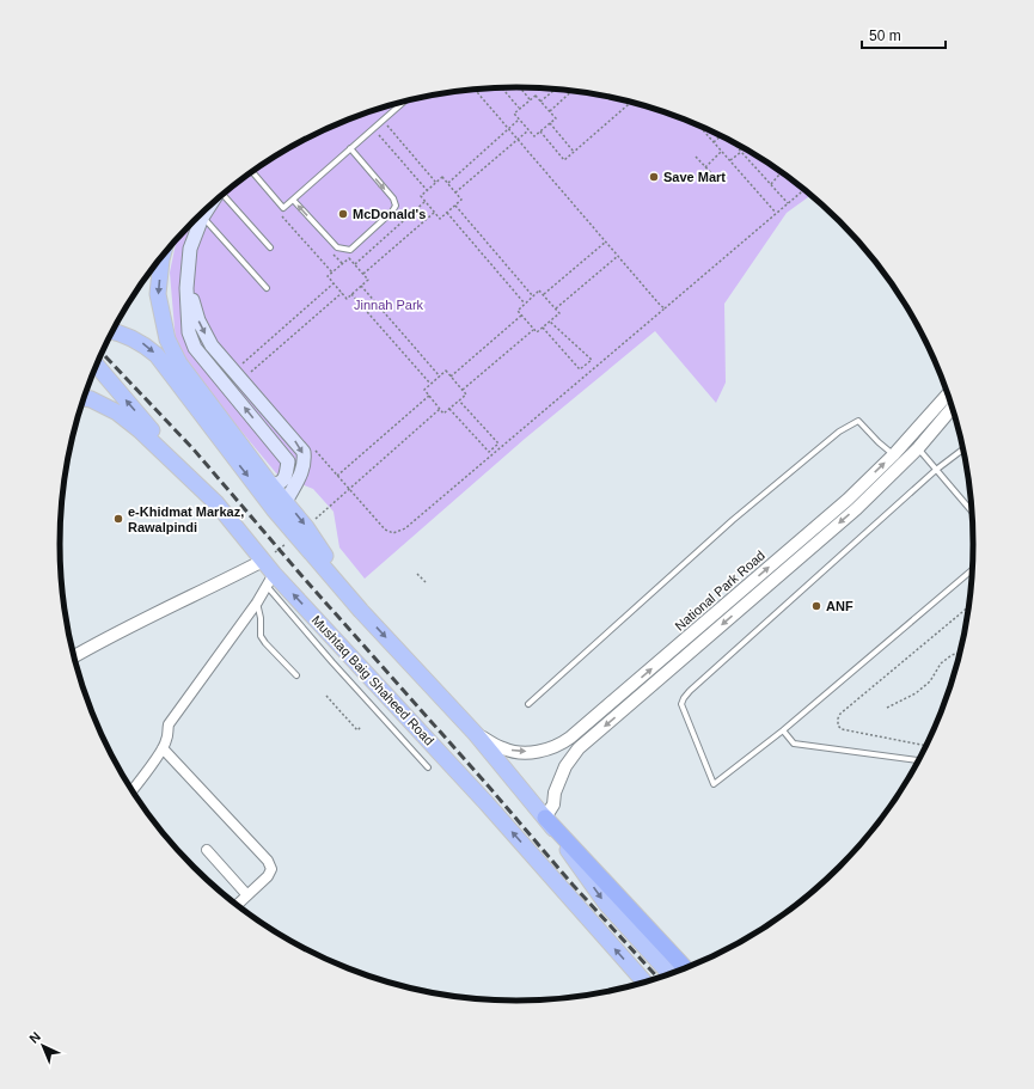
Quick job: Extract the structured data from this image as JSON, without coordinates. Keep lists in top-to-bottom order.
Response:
{
  "streets": {
    "main road": ["Mushtaq Baig Shaheed Road"],
    "street": ["National Park Road"]
  },
  "parks": ["Jinnah Park"],
  "places": [
    "Save Mart",
    "McDonald's",
    "e-Khidmat Markaz, Rawalpindi",
    "ANF"
  ],
  "scale_bar": "50 m",
  "north": "top left"
}
